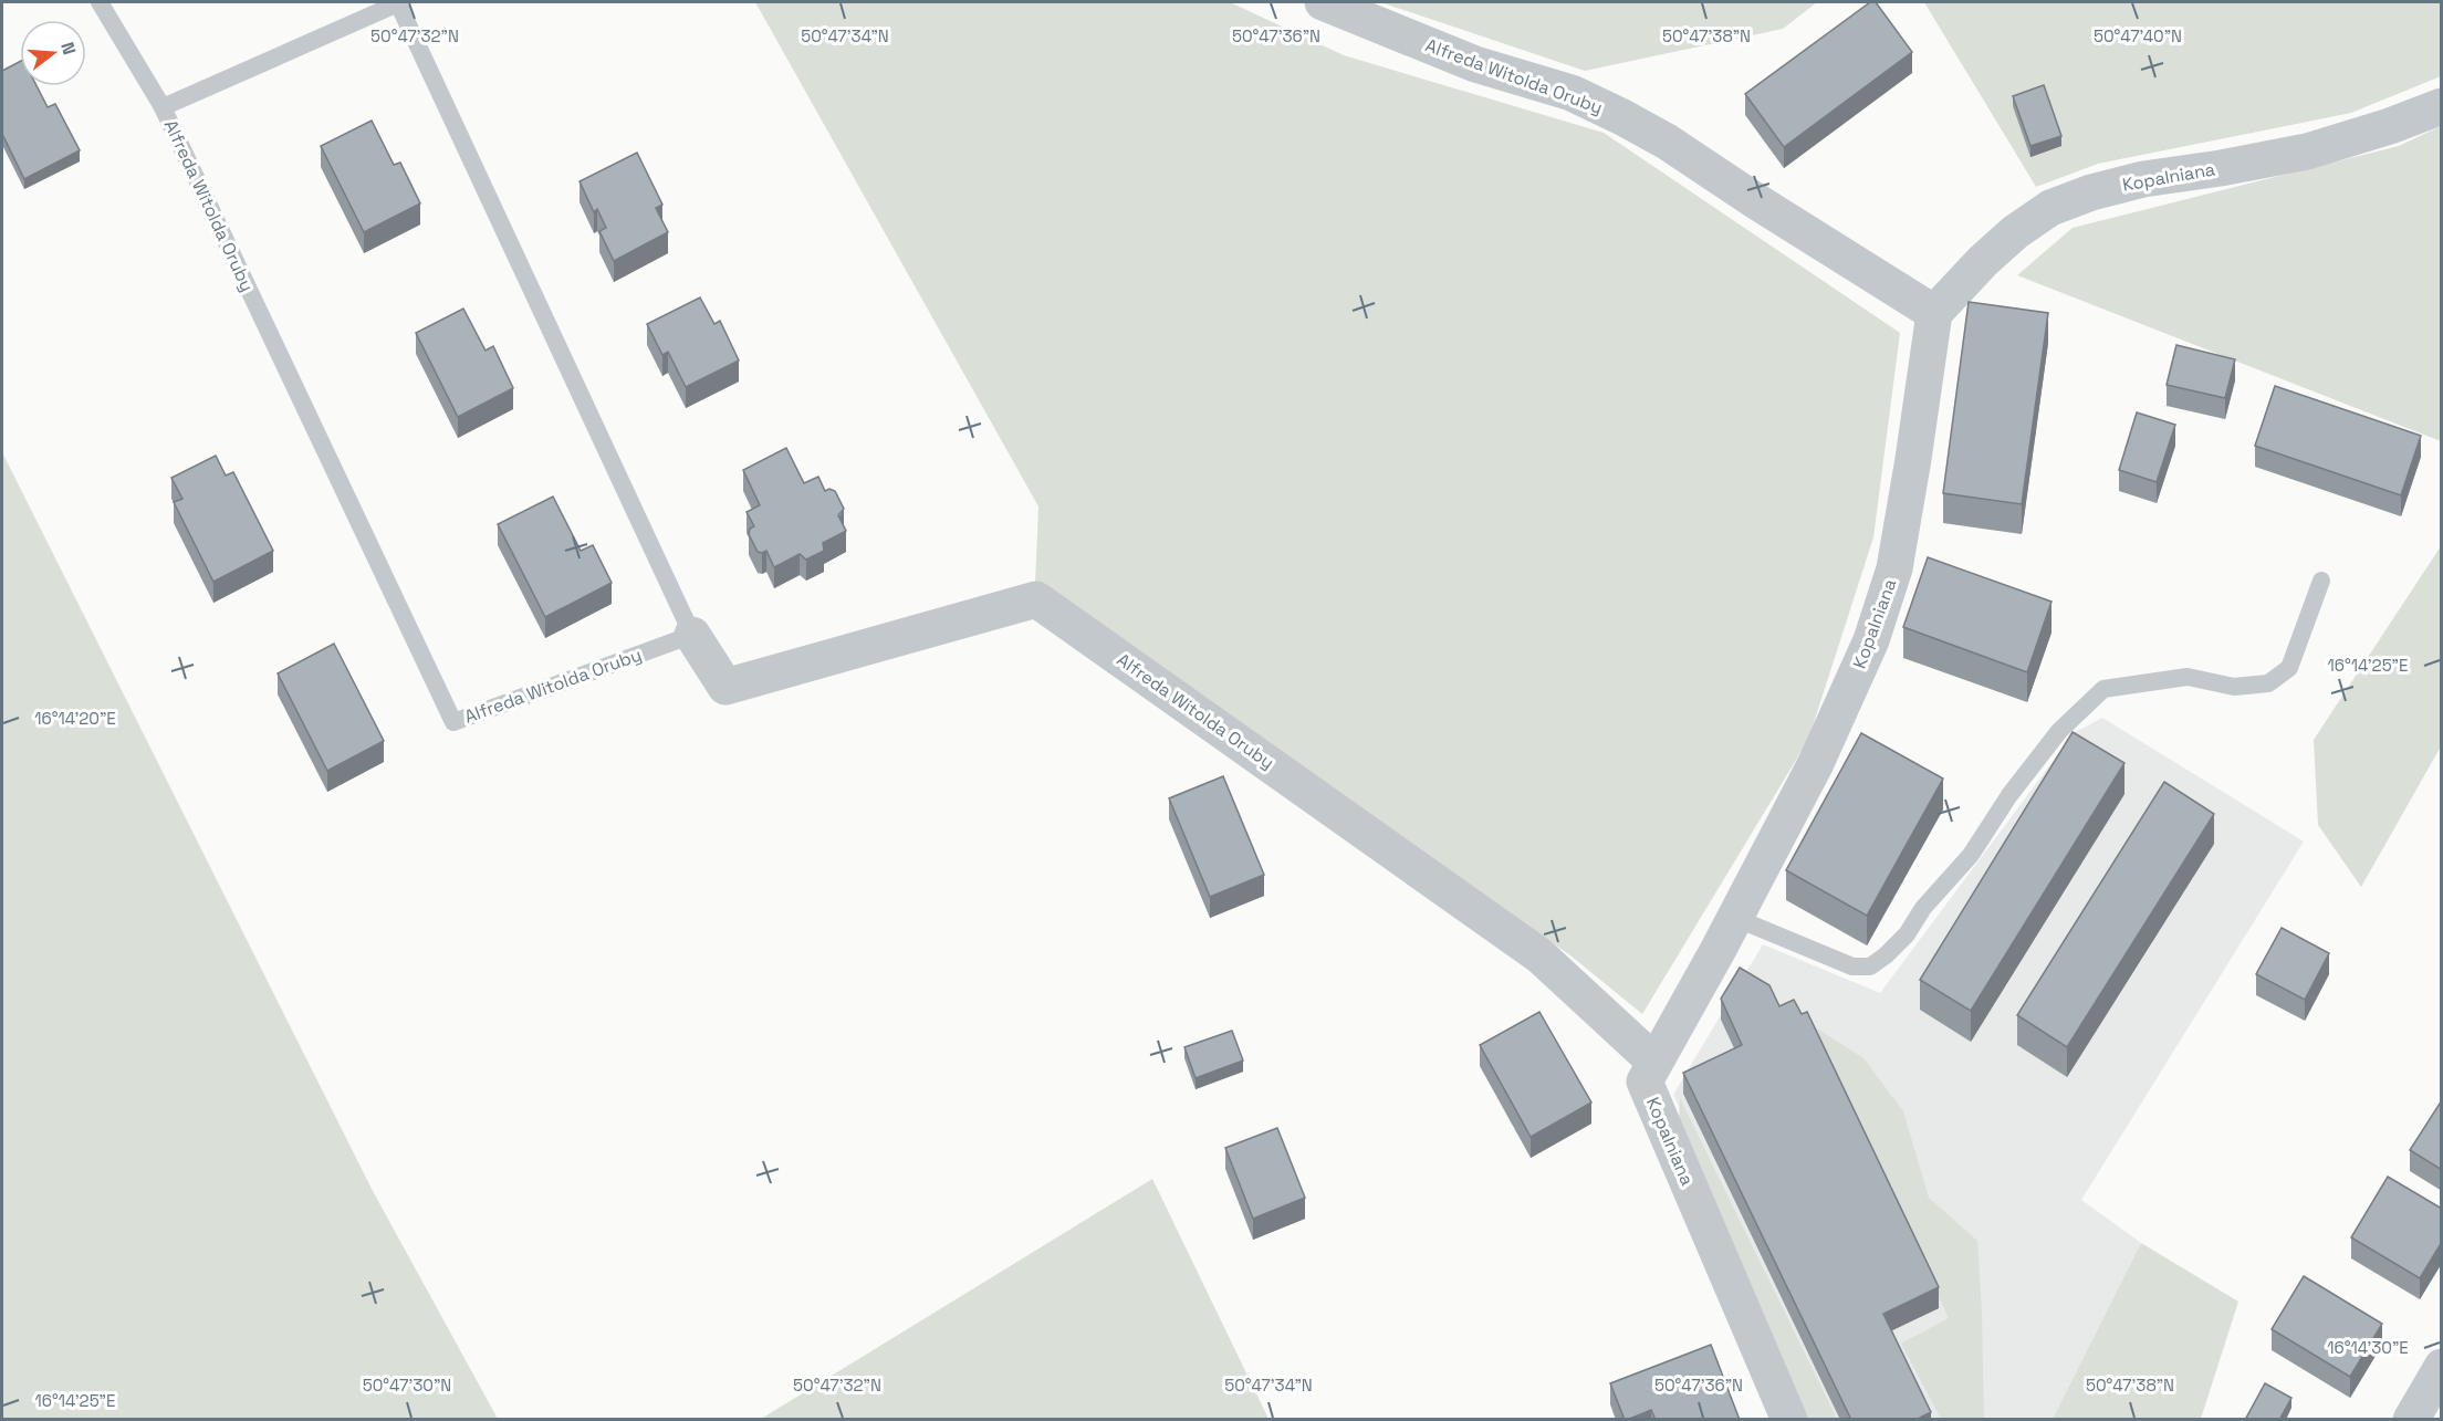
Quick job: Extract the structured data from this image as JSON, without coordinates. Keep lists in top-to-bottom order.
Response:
{
  "streets": {
    "street": ["Alfreda Witolda Oruby", "Kopalniana"]
  },
  "crossings": [
    ["Alfreda Witolda Oruby", "Kopalniana"]
  ],
  "north": "right",
  "coordinates": [
    "50°47'32\"N",
    "50°47'34\"N",
    "50°47'36\"N",
    "50°47'38\"N",
    "50°47'40\"N",
    "16°14'25\"E",
    "16°14'20\"E",
    "16°14'30\"E",
    "50°47'30\"N"
  ]
}
